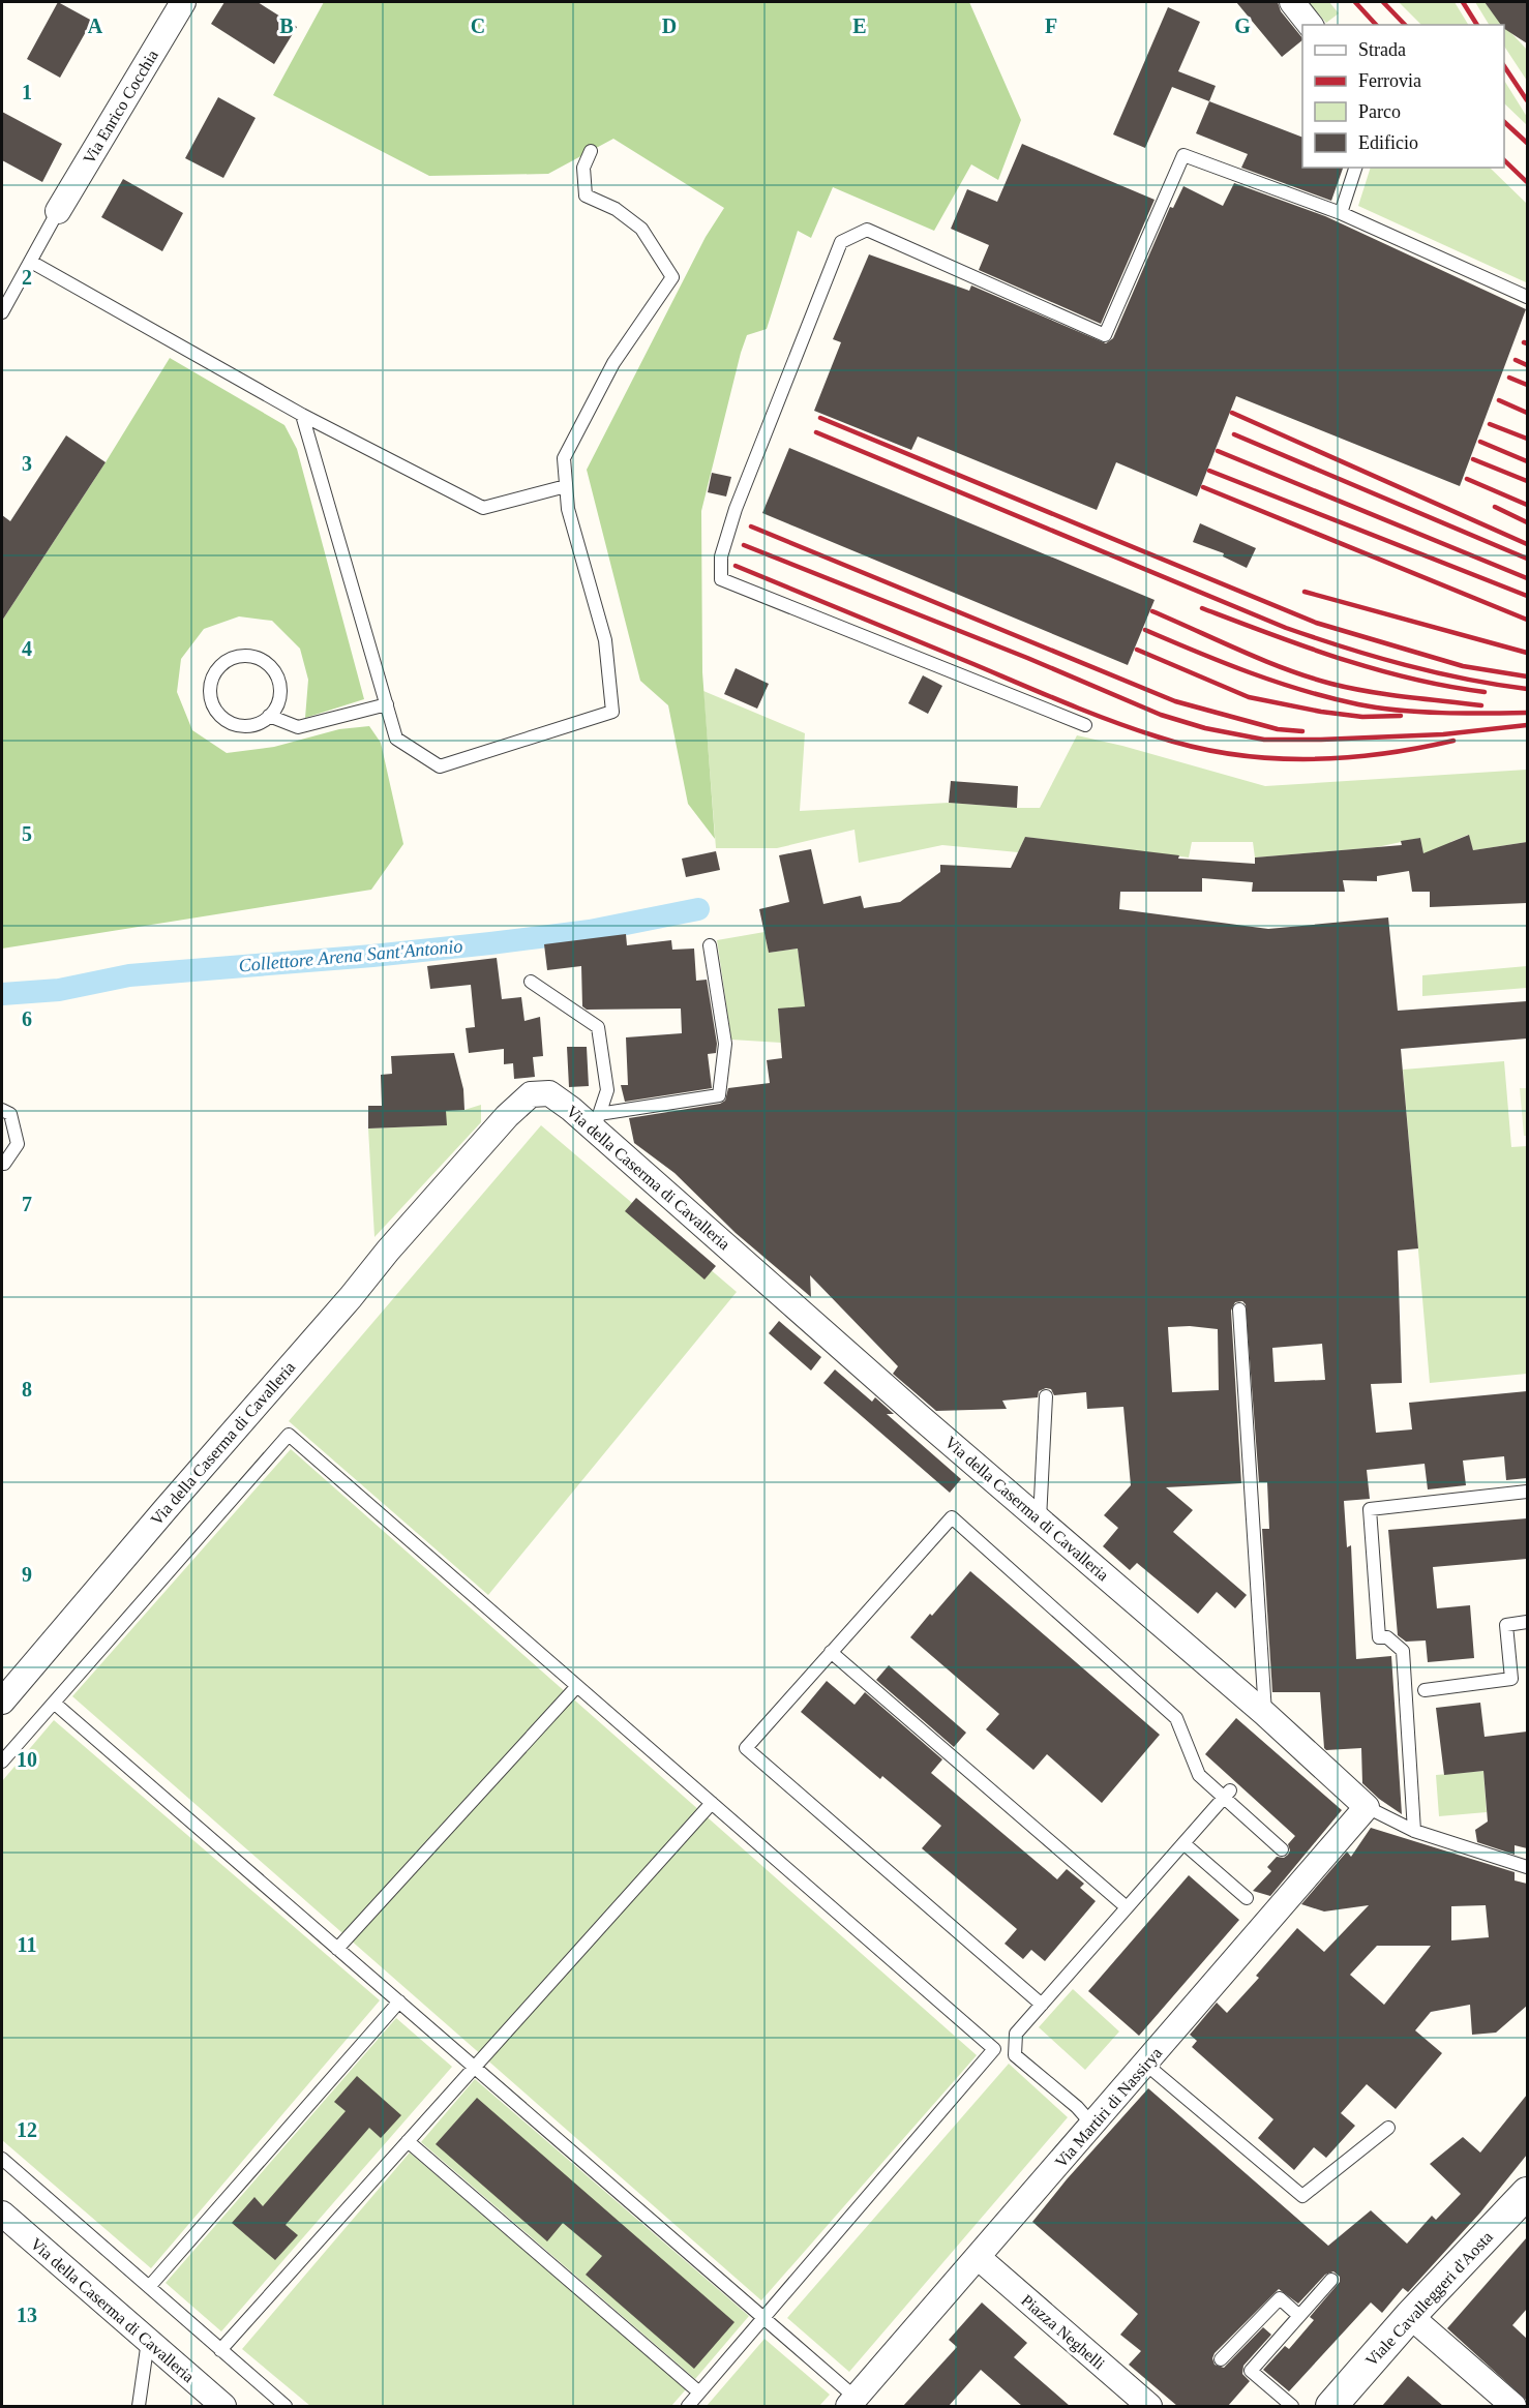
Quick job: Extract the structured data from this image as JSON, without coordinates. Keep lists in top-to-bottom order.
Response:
{
  "streets": {
    "street": [
      "Via Enrico Cocchia",
      "Via della Caserma di Cavalleria",
      "Via Martiri di Nassirya",
      "Viale Cavalleggeri d'Aosta",
      "Piazza Neghelli"
    ]
  },
  "crossings": [
    ["Via della Caserma di Cavalleria", "Via Martiri di Nassirya"],
    ["Via Martiri di Nassirya", "Piazza Neghelli"]
  ],
  "water": ["Collettore Arena Sant'Antonio"],
  "legend": [
    "Strada",
    "Ferrovia",
    "Parco",
    "Edificio"
  ],
  "grid": {
    "columns": [
      "A",
      "B",
      "C",
      "D",
      "E",
      "F",
      "G"
    ],
    "rows": [
      "1",
      "2",
      "3",
      "4",
      "5",
      "6",
      "7",
      "8",
      "9",
      "10",
      "11",
      "12",
      "13"
    ]
  }
}
